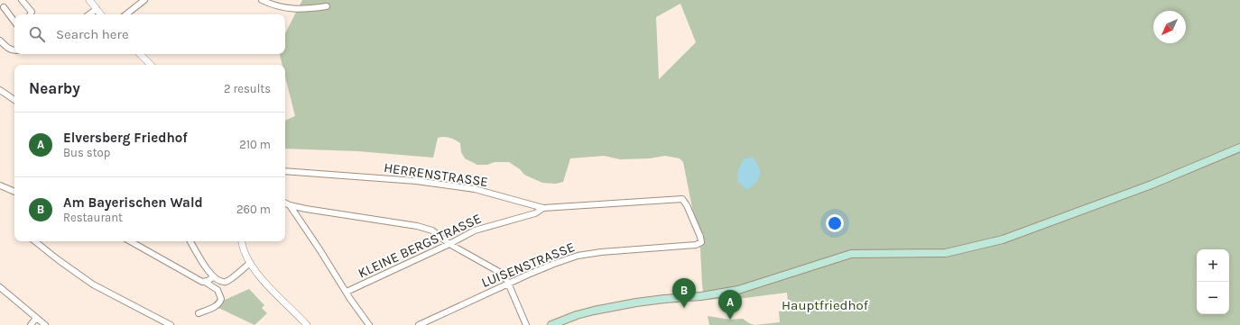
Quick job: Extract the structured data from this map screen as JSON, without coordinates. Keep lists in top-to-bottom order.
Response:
{
  "streets": {
    "street": ["HERRENSTRASSE", "KLEINE BERGSTRASSE", "LUISENSTRASSE"]
  },
  "crossings": [
    ["HERRENSTRASSE", "KLEINE BERGSTRASSE"],
    ["HERRENSTRASSE", "LUISENSTRASSE"]
  ],
  "parks": ["Hauptfriedhof"],
  "north": "bottom left",
  "page": {
    "search": "Search here",
    "heading": ["Nearby", "2 results"],
    "list": [
      {
        "mark": "A",
        "name": "Elversberg Friedhof",
        "note": "Bus stop",
        "value": "210 m"
      },
      {
        "mark": "B",
        "name": "Am Bayerischen Wald",
        "note": "Restaurant",
        "value": "260 m"
      }
    ],
    "map_buttons": ["+", "−"],
    "pins": ["B", "A"]
  }
}
